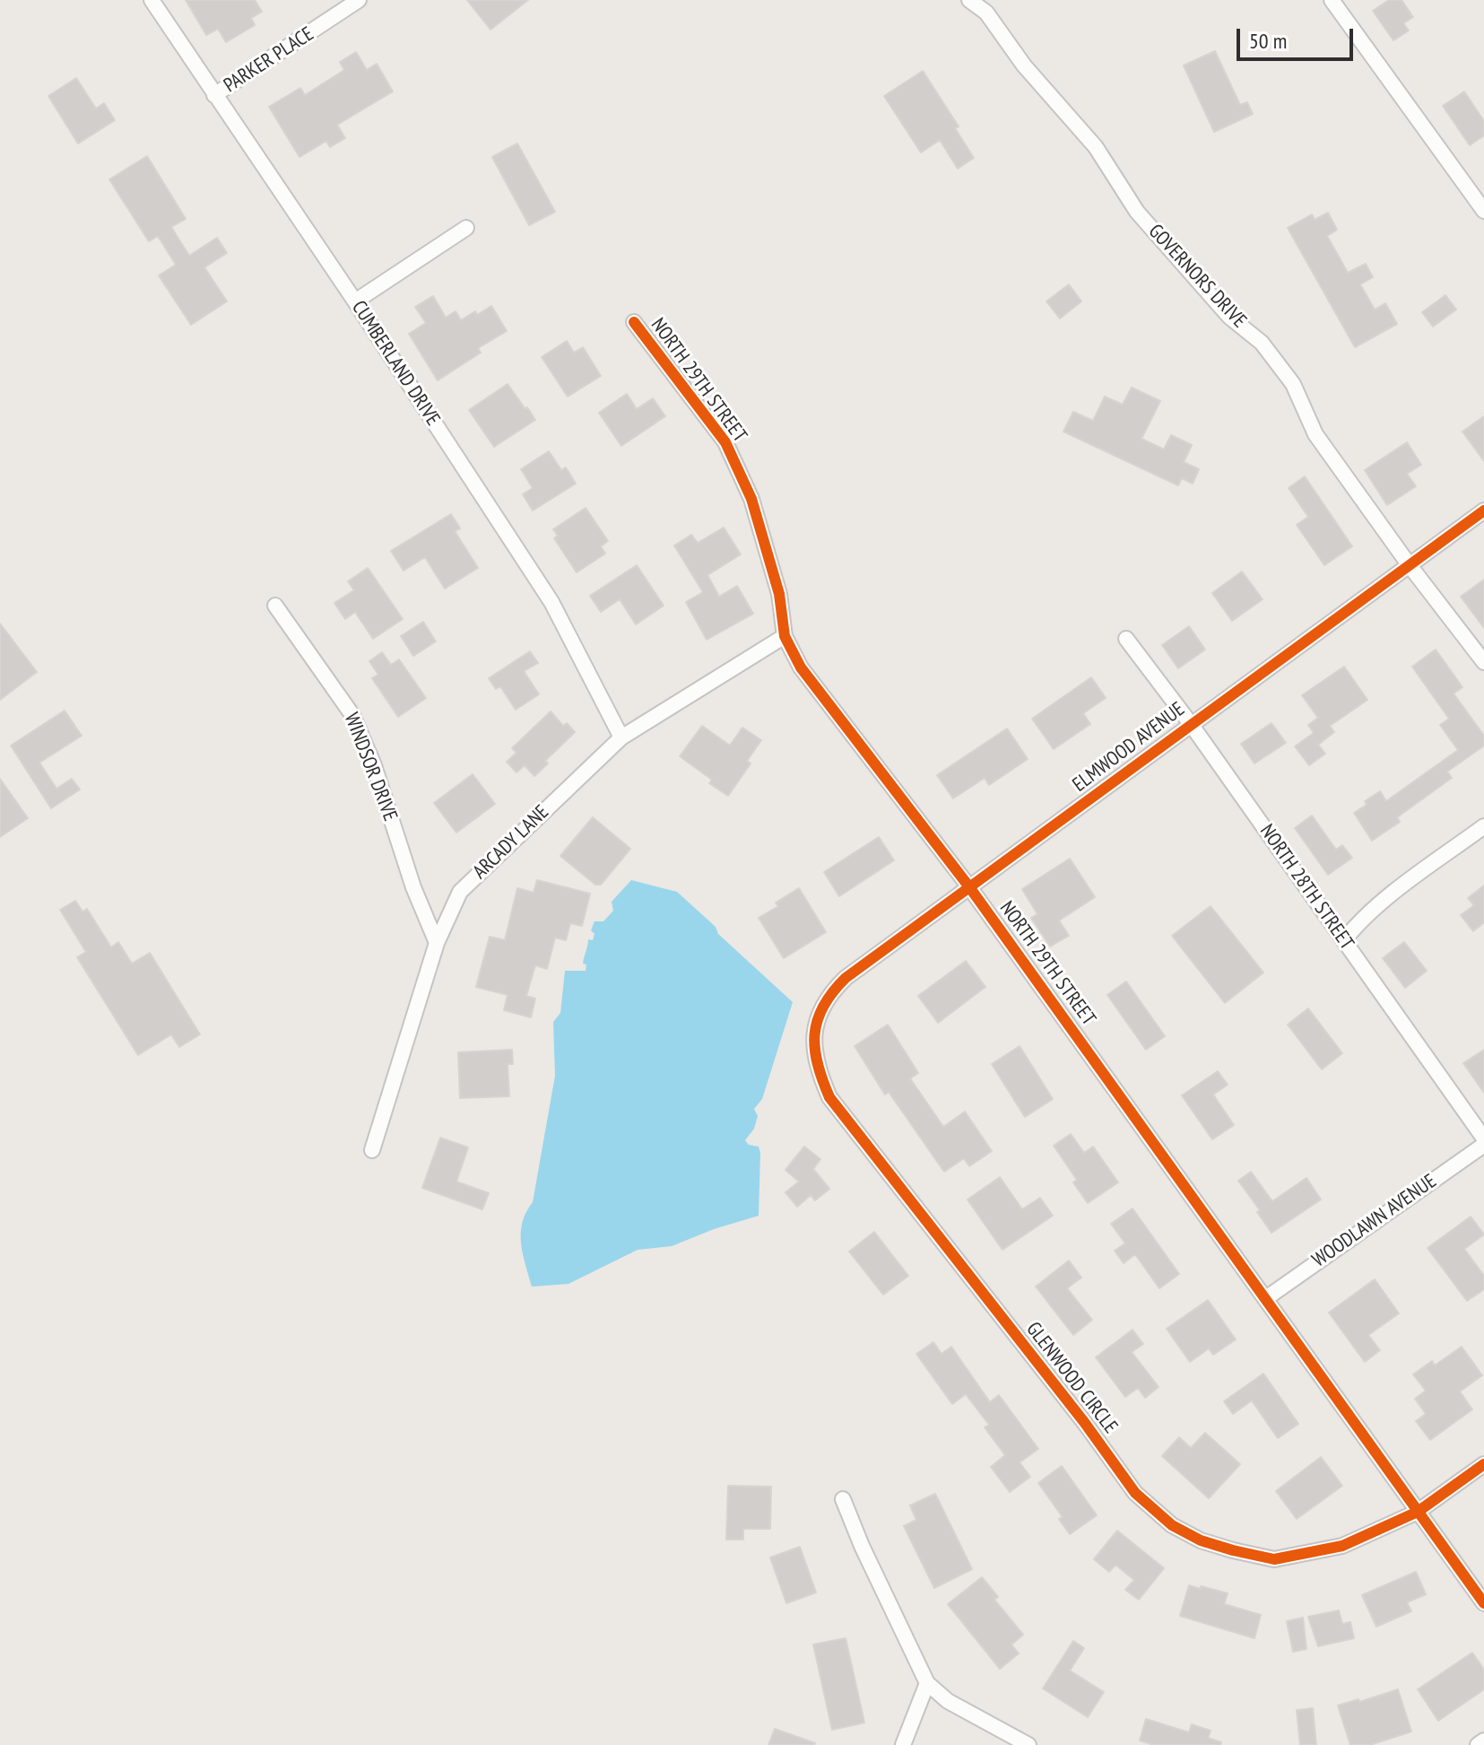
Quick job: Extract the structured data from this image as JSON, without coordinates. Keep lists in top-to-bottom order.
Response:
{
  "streets": {
    "street": [
      "PARKER PLACE",
      "GOVERNORS DRIVE",
      "CUMBERLAND DRIVE",
      "NORTH 29TH STREET",
      "ELMWOOD AVENUE",
      "WINDSOR DRIVE",
      "ARCADY LANE",
      "NORTH 28TH STREET",
      "WOODLAWN AVENUE",
      "GLENWOOD CIRCLE"
    ]
  },
  "crossings": [
    ["PARKER PLACE", "CUMBERLAND DRIVE"],
    ["GOVERNORS DRIVE", "ELMWOOD AVENUE"],
    ["CUMBERLAND DRIVE", "ARCADY LANE"],
    ["NORTH 29TH STREET", "ELMWOOD AVENUE"],
    ["NORTH 29TH STREET", "ARCADY LANE"],
    ["NORTH 29TH STREET", "WOODLAWN AVENUE"],
    ["NORTH 29TH STREET", "GLENWOOD CIRCLE"],
    ["ELMWOOD AVENUE", "NORTH 28TH STREET"],
    ["ELMWOOD AVENUE", "GLENWOOD CIRCLE"],
    ["WINDSOR DRIVE", "ARCADY LANE"]
  ],
  "scale_bar": "50 m"
}
